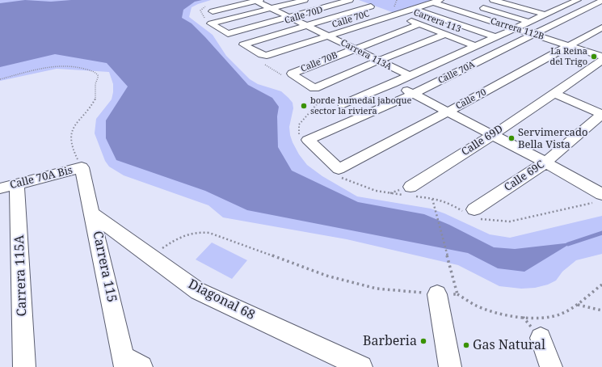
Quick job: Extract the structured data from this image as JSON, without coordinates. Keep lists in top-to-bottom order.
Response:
{
  "streets": {
    "street": [
      "Calle 70D",
      "Calle 70C",
      "Carrera 113",
      "Carrera 112B",
      "Carrera 113A",
      "Calle 70B",
      "Calle 70A",
      "Calle 70",
      "Calle 69D",
      "Calle 69C",
      "Calle 70A Bis",
      "Carrera 115",
      "Carrera 115A",
      "Diagonal 68"
    ]
  },
  "crossings": [
    ["Calle 70D", "Calle 70C"],
    ["Calle 70D", "Carrera 113"],
    ["Calle 70D", "Carrera 113A"],
    ["Calle 70C", "Carrera 113"],
    ["Calle 70C", "Carrera 112B"],
    ["Calle 70C", "Carrera 113A"],
    ["Carrera 113", "Calle 70B"],
    ["Carrera 113", "Calle 70A"],
    ["Carrera 112B", "Calle 70A"],
    ["Carrera 112B", "Calle 70"],
    ["Carrera 113A", "Calle 70B"],
    ["Carrera 113A", "Calle 70A"],
    ["Calle 70A Bis", "Carrera 115"],
    ["Calle 70A Bis", "Carrera 115A"],
    ["Carrera 115", "Diagonal 68"]
  ],
  "places": [
    "La Reina del Trigo",
    "borde humedal jaboque sector la riviera",
    "Servimercado Bella Vista",
    "Barberia",
    "Gas Natural"
  ]
}
